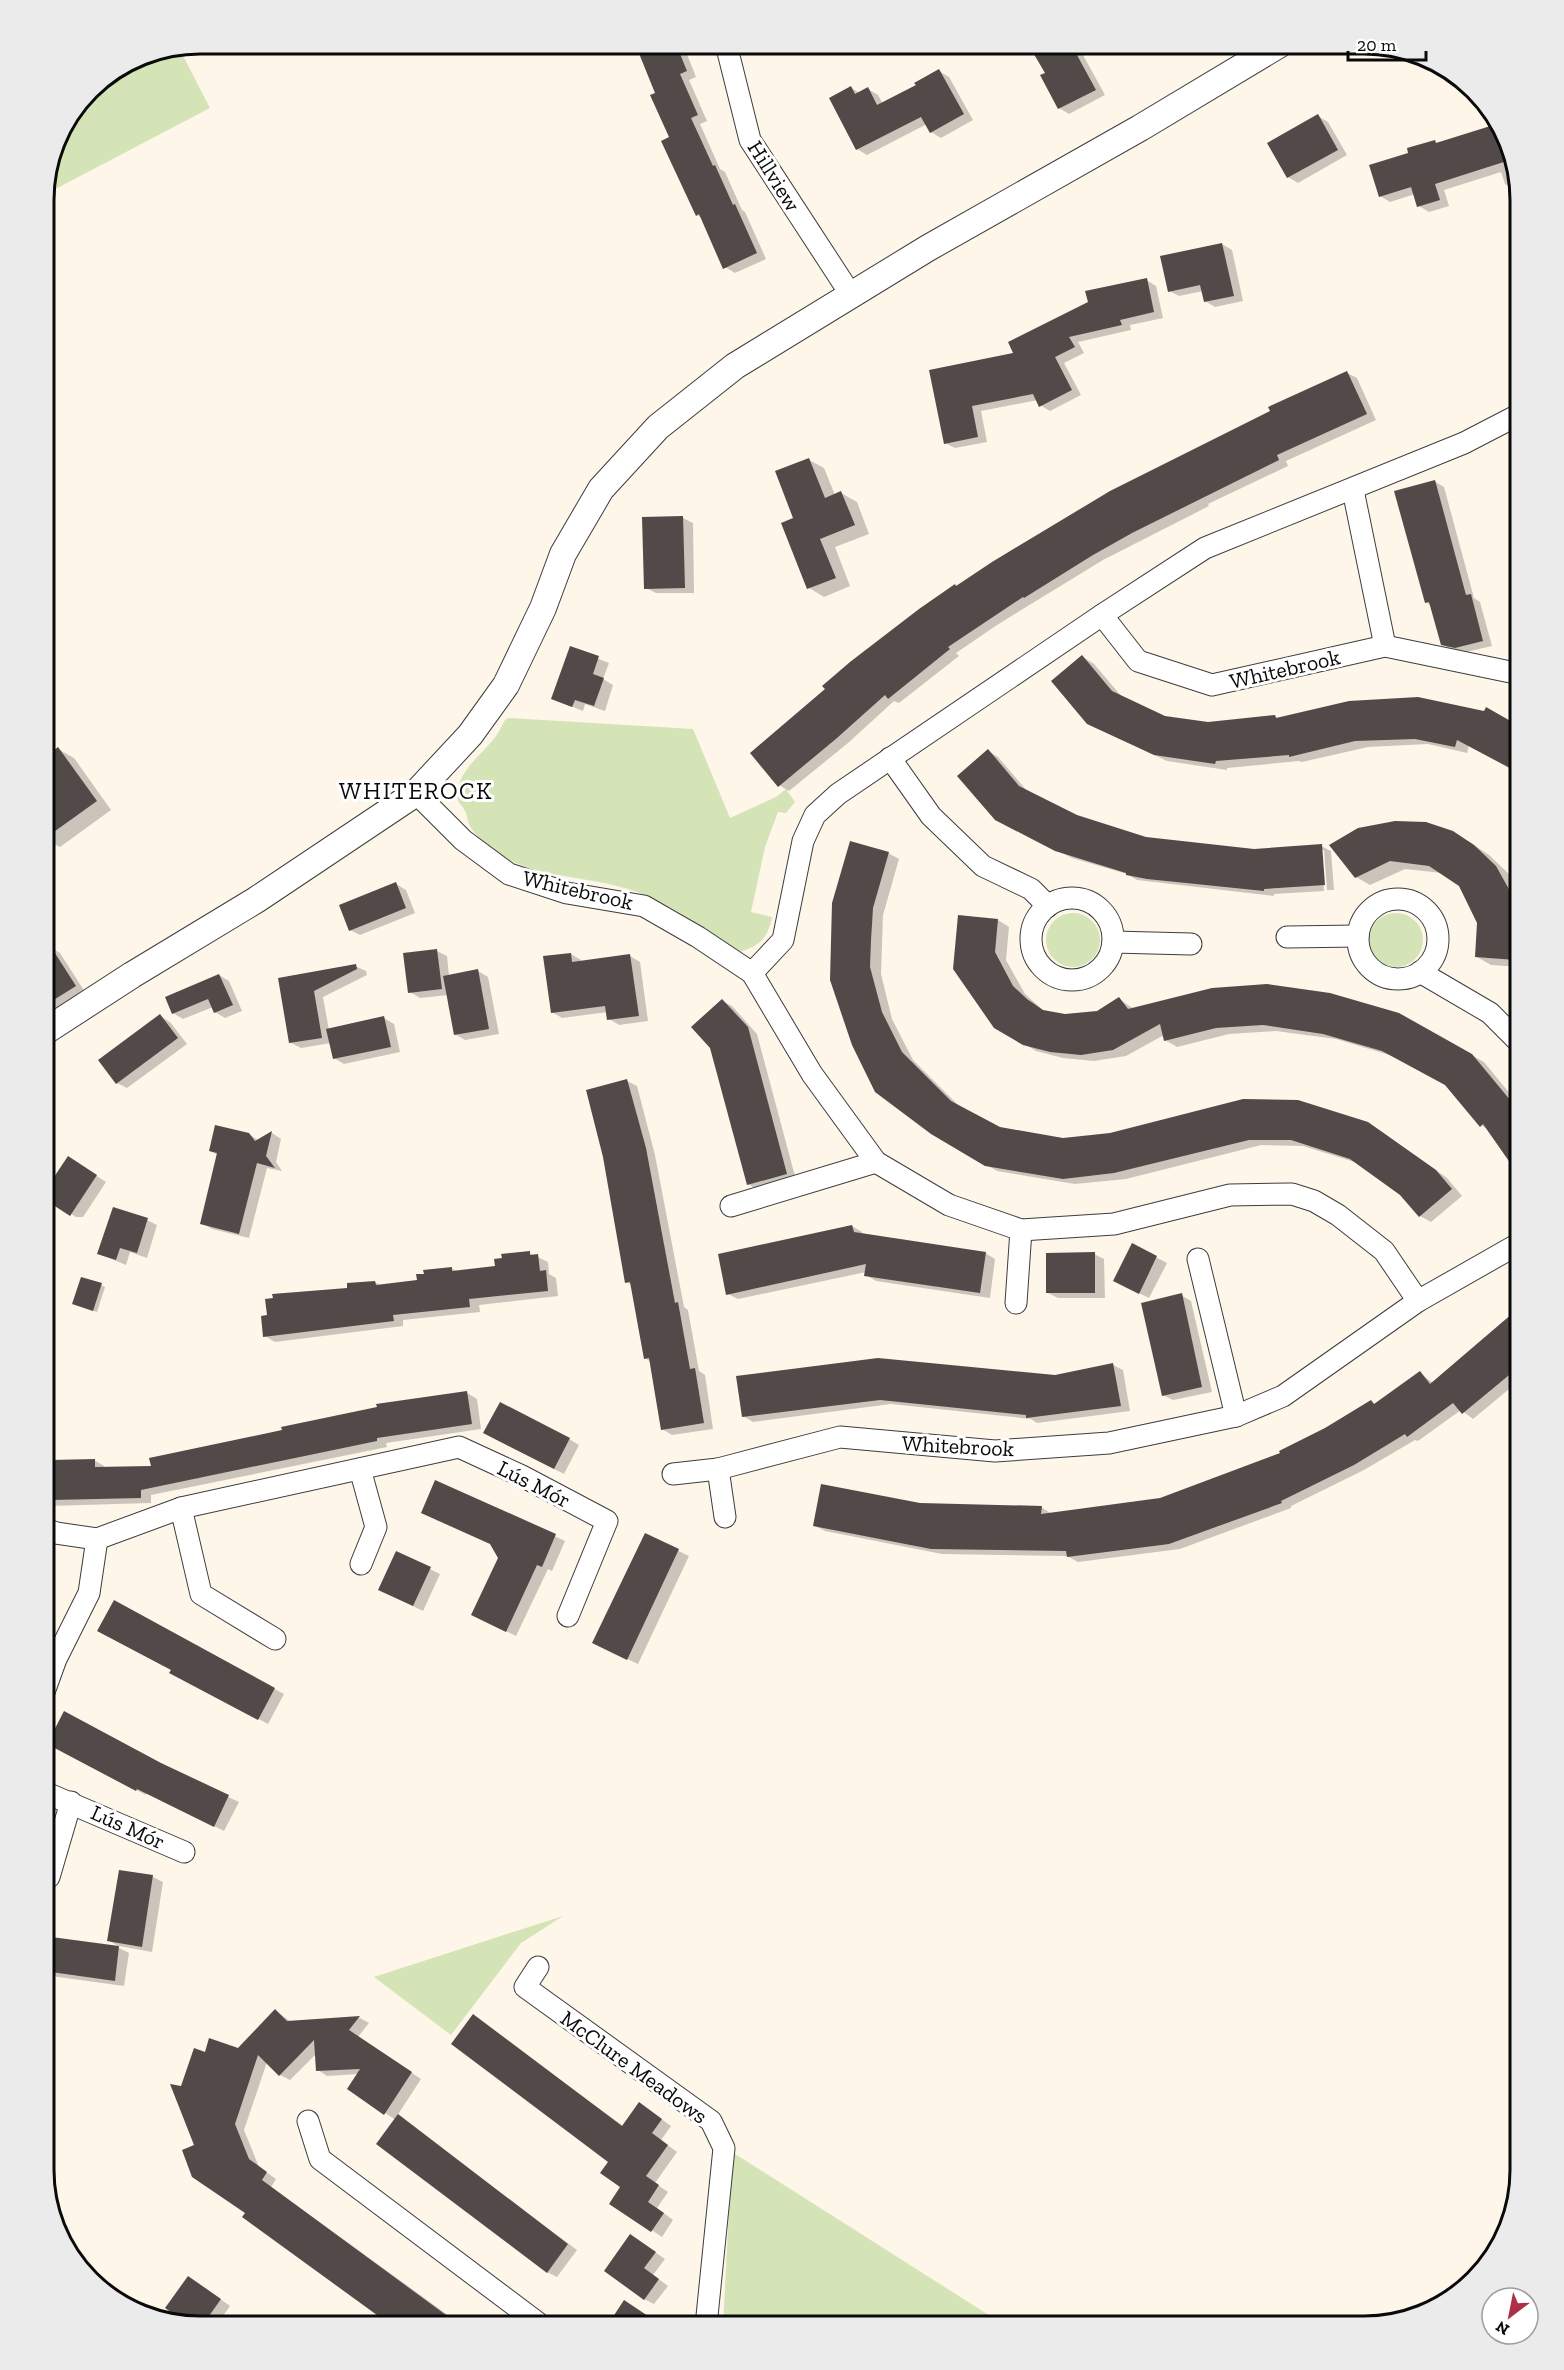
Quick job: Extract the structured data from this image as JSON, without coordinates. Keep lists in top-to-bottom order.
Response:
{
  "streets": {
    "street": [
      "Hillview",
      "Whitebrook",
      "Lús Mór",
      "McClure Meadows"
    ]
  },
  "districts": ["WHITEROCK"],
  "scale_bar": "20 m",
  "north": "bottom left"
}
